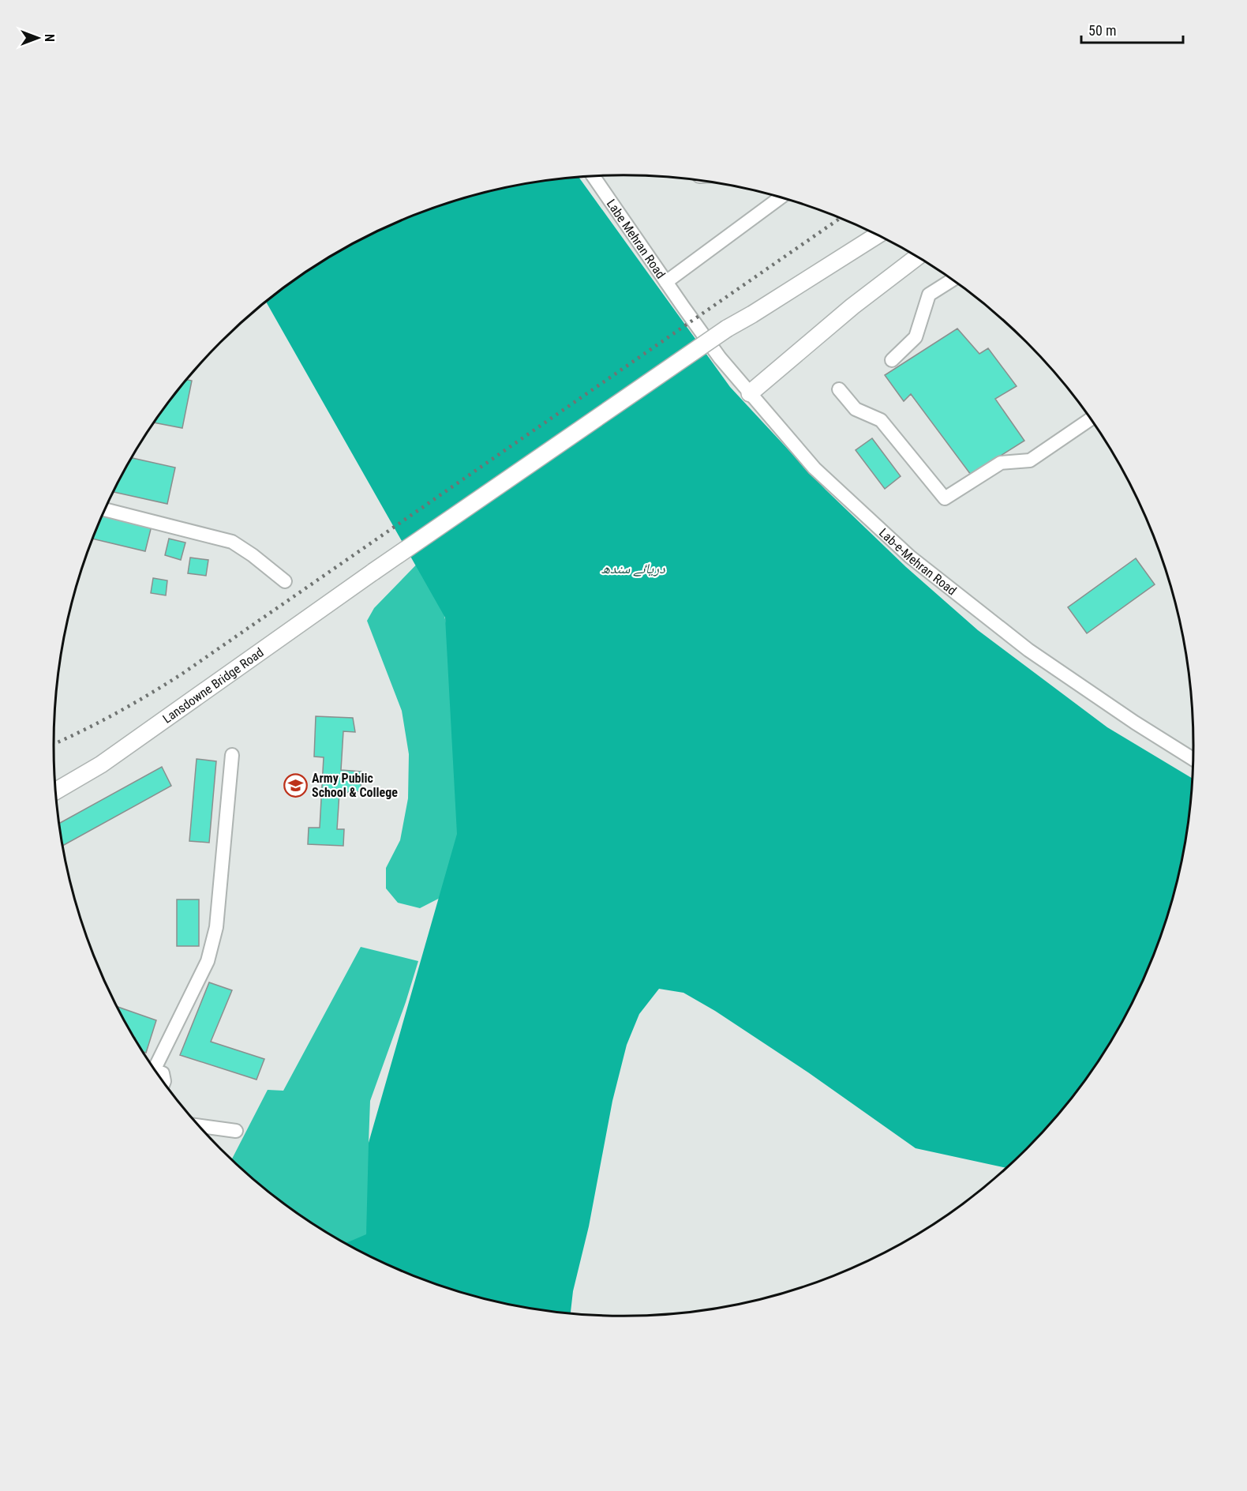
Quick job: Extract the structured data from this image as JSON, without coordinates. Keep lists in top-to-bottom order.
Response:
{
  "streets": {
    "main road": ["Lansdowne Bridge Road"],
    "street": ["Labe Mehran Road", "Lab-e-Mehran Road"]
  },
  "crossings": [
    ["Labe Mehran Road", "Lab-e-Mehran Road"]
  ],
  "water": ["دریائے سندھ"],
  "places": {
    "school or university": ["Army Public School & College"]
  },
  "scale_bar": "50 m",
  "north": "right"
}
